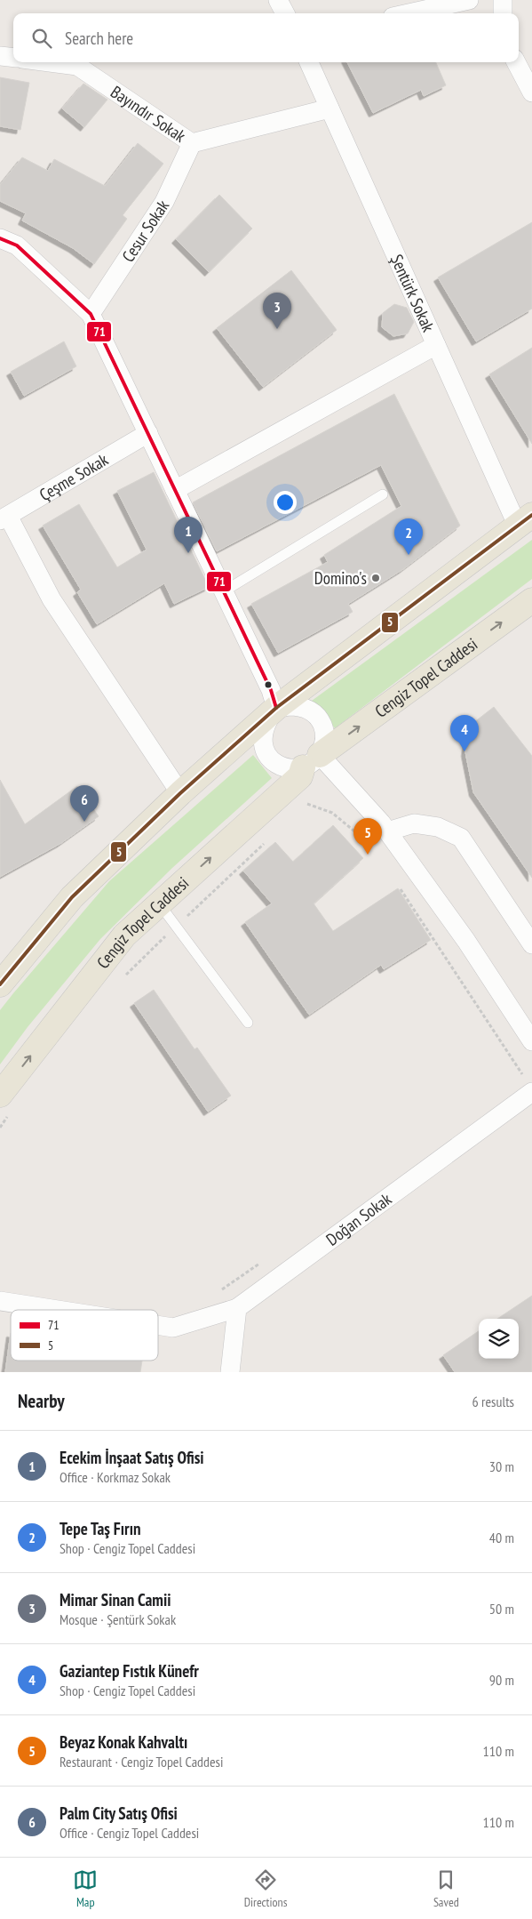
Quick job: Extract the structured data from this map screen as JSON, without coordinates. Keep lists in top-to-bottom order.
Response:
{
  "streets": {
    "main road": ["Cengiz Topel Caddesi"],
    "street": [
      "Bayındır Sokak",
      "Cesur Sokak",
      "Şentürk Sokak",
      "Çeşme Sokak",
      "Doğan Sokak"
    ]
  },
  "crossings": [
    ["Bayındır Sokak", "Cesur Sokak"],
    ["Bayındır Sokak", "Şentürk Sokak"]
  ],
  "places": ["Domino's"],
  "lines": ["transit line 71", "transit line 5"],
  "legend": ["71", "5"],
  "page": {
    "search": "Search here",
    "pins": [
      "3",
      "1",
      "2",
      "4",
      "6",
      "5"
    ],
    "heading": ["Nearby", "6 results"],
    "list": [
      {
        "mark": "1",
        "name": "Ecekim İnşaat Satış Ofisi",
        "note": "Office · Korkmaz Sokak",
        "value": "30 m"
      },
      {
        "mark": "2",
        "name": "Tepe Taş Fırın",
        "note": "Shop · Cengiz Topel Caddesi",
        "value": "40 m"
      },
      {
        "mark": "3",
        "name": "Mimar Sinan Camii",
        "note": "Mosque · Şentürk Sokak",
        "value": "50 m"
      },
      {
        "mark": "4",
        "name": "Gaziantep Fıstık Künefr",
        "note": "Shop · Cengiz Topel Caddesi",
        "value": "90 m"
      },
      {
        "mark": "5",
        "name": "Beyaz Konak Kahvaltı",
        "note": "Restaurant · Cengiz Topel Caddesi",
        "value": "110 m"
      },
      {
        "mark": "6",
        "name": "Palm City Satış Ofisi",
        "note": "Office · Cengiz Topel Caddesi",
        "value": "110 m"
      }
    ],
    "nav": ["Map", "Directions", "Saved"]
  }
}
